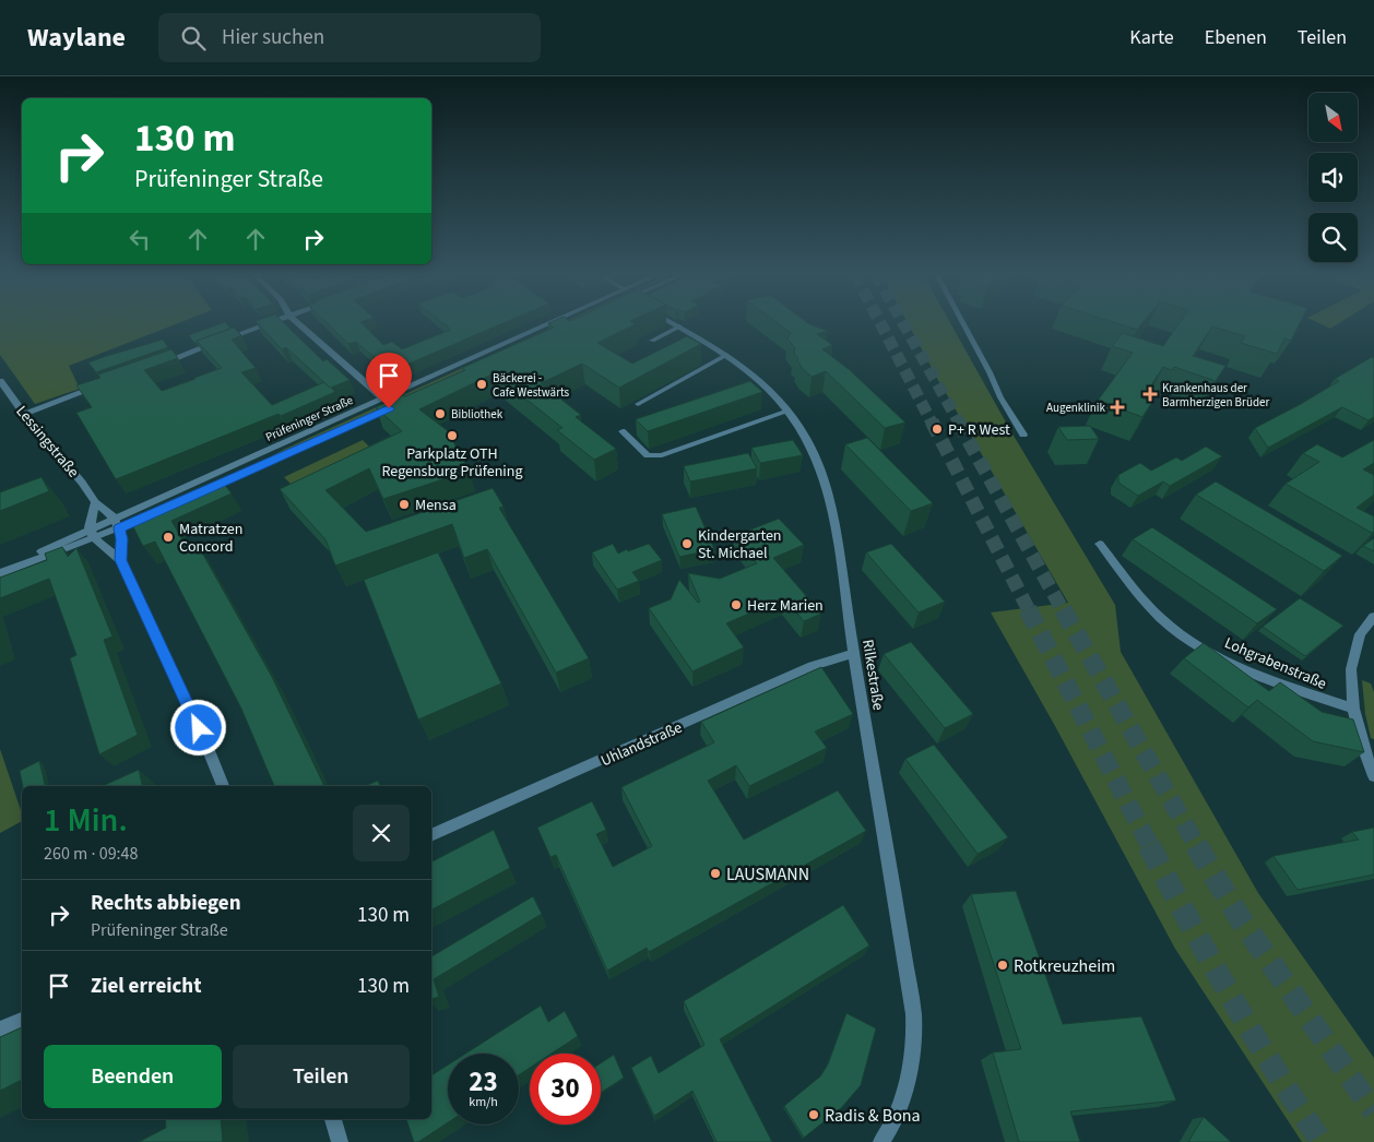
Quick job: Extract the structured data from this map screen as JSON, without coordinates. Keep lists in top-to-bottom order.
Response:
{
  "streets": {
    "street": [
      "Prüfeninger Straße",
      "Lessingstraße",
      "Lohgrabenstraße",
      "Rilkestraße",
      "Uhlandstraße"
    ]
  },
  "crossings": [
    ["Prüfeninger Straße", "Lessingstraße"],
    ["Rilkestraße", "Uhlandstraße"]
  ],
  "places": {
    "other": [
      "Bäckerei - Cafe Westwärts",
      "Bibliothek",
      "P+ R West",
      "Parkplatz OTH Regensburg Prüfening",
      "Mensa",
      "Matratzen Concord",
      "Kindergarten St. Michael",
      "Herz Marien",
      "LAUSMANN",
      "Rotkreuzheim",
      "Radis & Bona"
    ],
    "health": ["Krankenhaus der Barmherzigen Brüder", "Augenklinik"]
  },
  "north": "bottom right",
  "page": {
    "header": "Waylane",
    "search": "Hier suchen",
    "nav": ["Karte", "Ebenen", "Teilen"],
    "turn": ["130 m", "Prüfeninger Straße"],
    "heading": ["1 Min.", "260 m · 09:48"],
    "list": [
      {
        "name": "Rechts abbiegen",
        "note": "Prüfeninger Straße",
        "value": "130 m"
      },
      {
        "name": "Ziel erreicht",
        "value": "130 m"
      }
    ],
    "buttons": ["Beenden", "Teilen"],
    "speed": "23 km/h",
    "limit": "30"
  }
}
